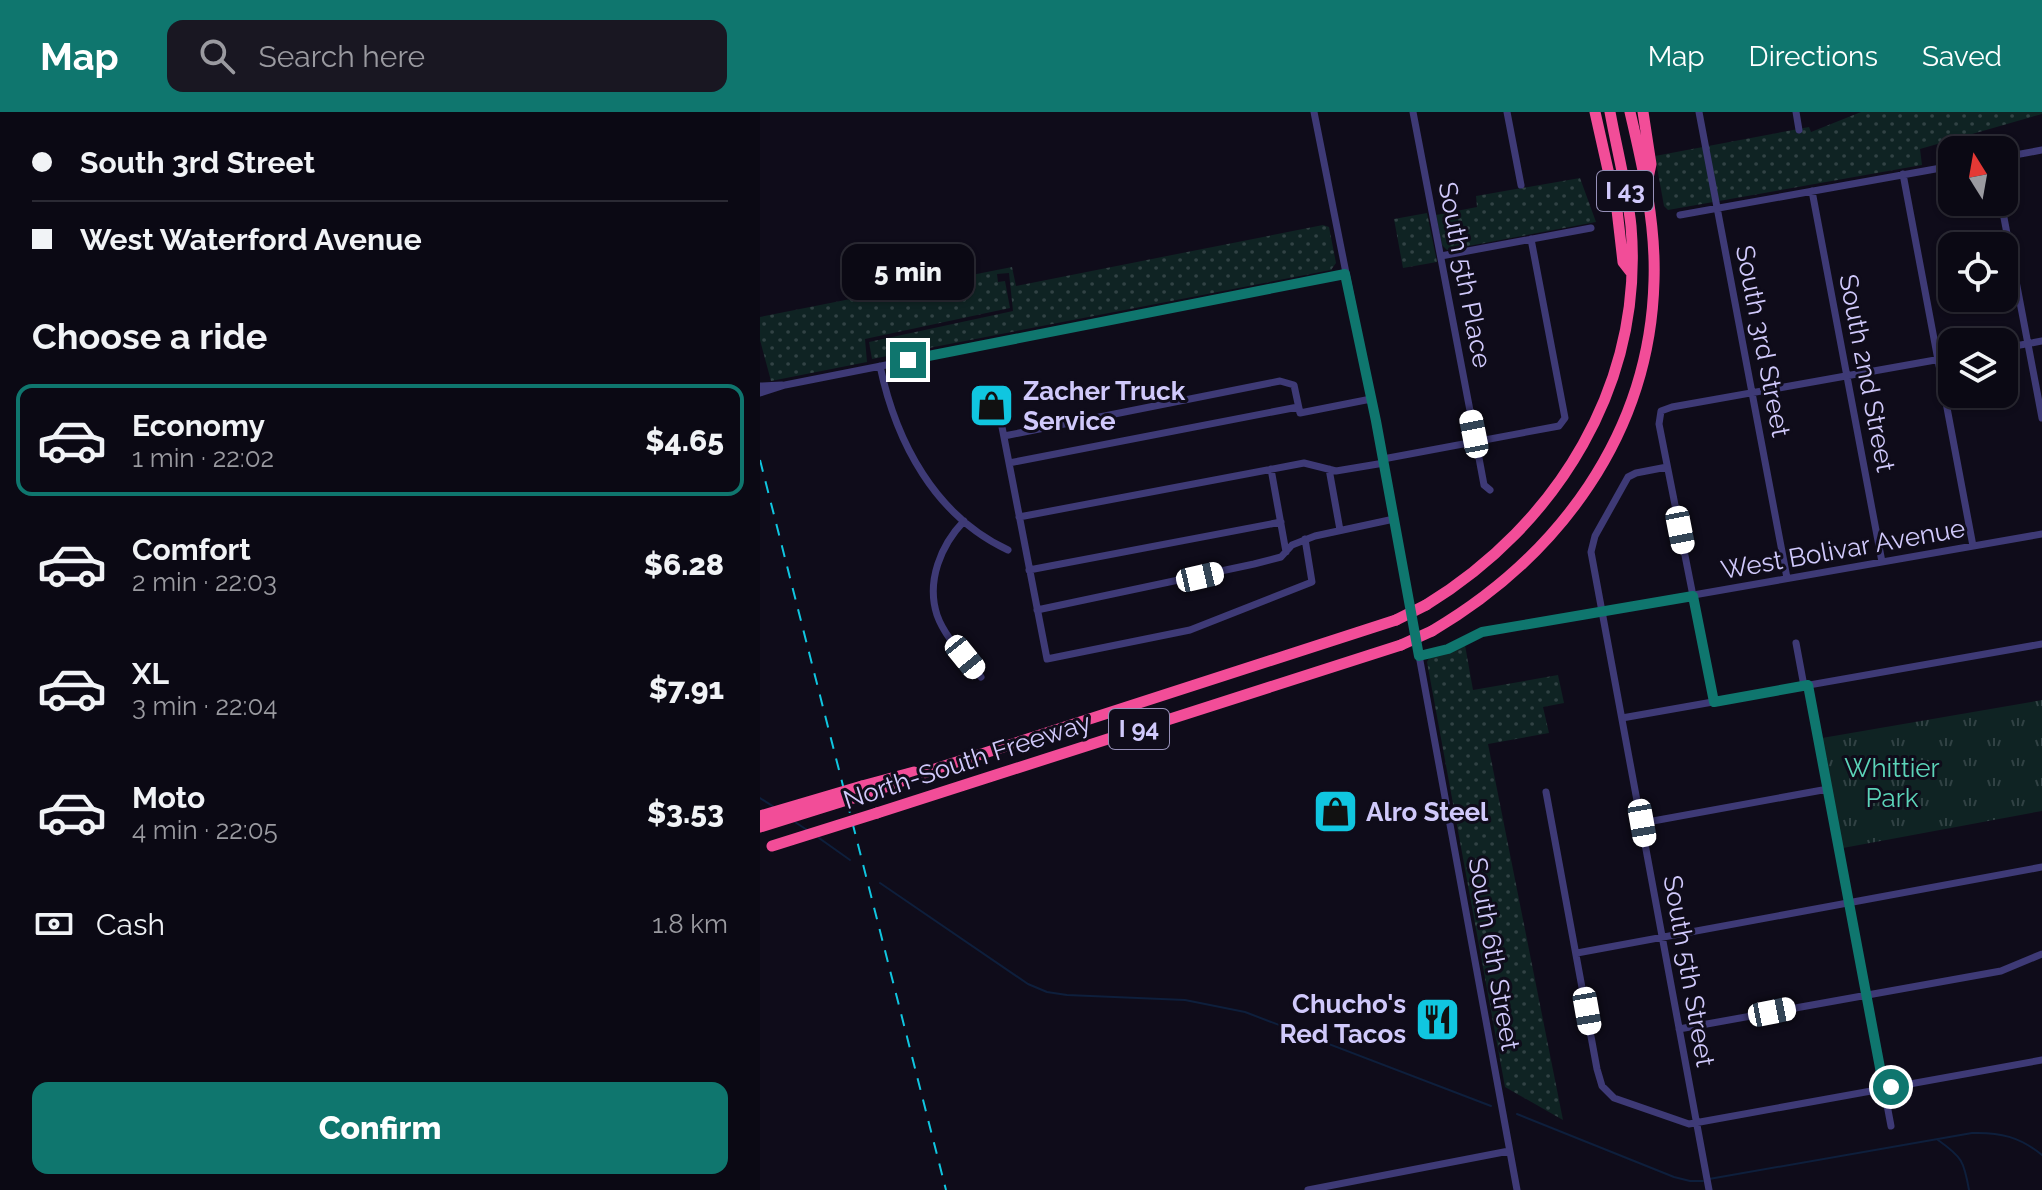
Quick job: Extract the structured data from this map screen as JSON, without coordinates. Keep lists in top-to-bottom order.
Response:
{
  "streets": {
    "highway": ["I 43", "I 94", "North-South Freeway"],
    "street": [
      "South 5th Place",
      "South 3rd Street",
      "South 2nd Street",
      "West Bolivar Avenue",
      "South 6th Street",
      "South 5th Street"
    ]
  },
  "crossings": [
    ["South 3rd Street", "West Bolivar Avenue"],
    ["South 2nd Street", "West Bolivar Avenue"],
    ["West Bolivar Avenue", "South 6th Street"],
    ["West Bolivar Avenue", "South 5th Street"]
  ],
  "parks": ["Whittier Park"],
  "places": {
    "shop": ["Zacher Truck Service", "Alro Steel"],
    "restaurant": ["Chucho's Red Tacos"]
  },
  "north": "top",
  "page": {
    "header": "Map",
    "search": "Search here",
    "nav": ["Map", "Directions", "Saved"],
    "banner": ["South 3rd Street", "West Waterford Avenue"],
    "bubble": "5 min",
    "heading": "Choose a ride",
    "list": [
      {
        "name": "Economy",
        "note": "1 min · 22:02",
        "value": "$4.65"
      },
      {
        "name": "Comfort",
        "note": "2 min · 22:03",
        "value": "$6.28"
      },
      {
        "name": "XL",
        "note": "3 min · 22:04",
        "value": "$7.91"
      },
      {
        "name": "Moto",
        "note": "4 min · 22:05",
        "value": "$3.53"
      }
    ],
    "pay": ["Cash", "1.8 km"],
    "buttons": "Confirm"
  }
}
